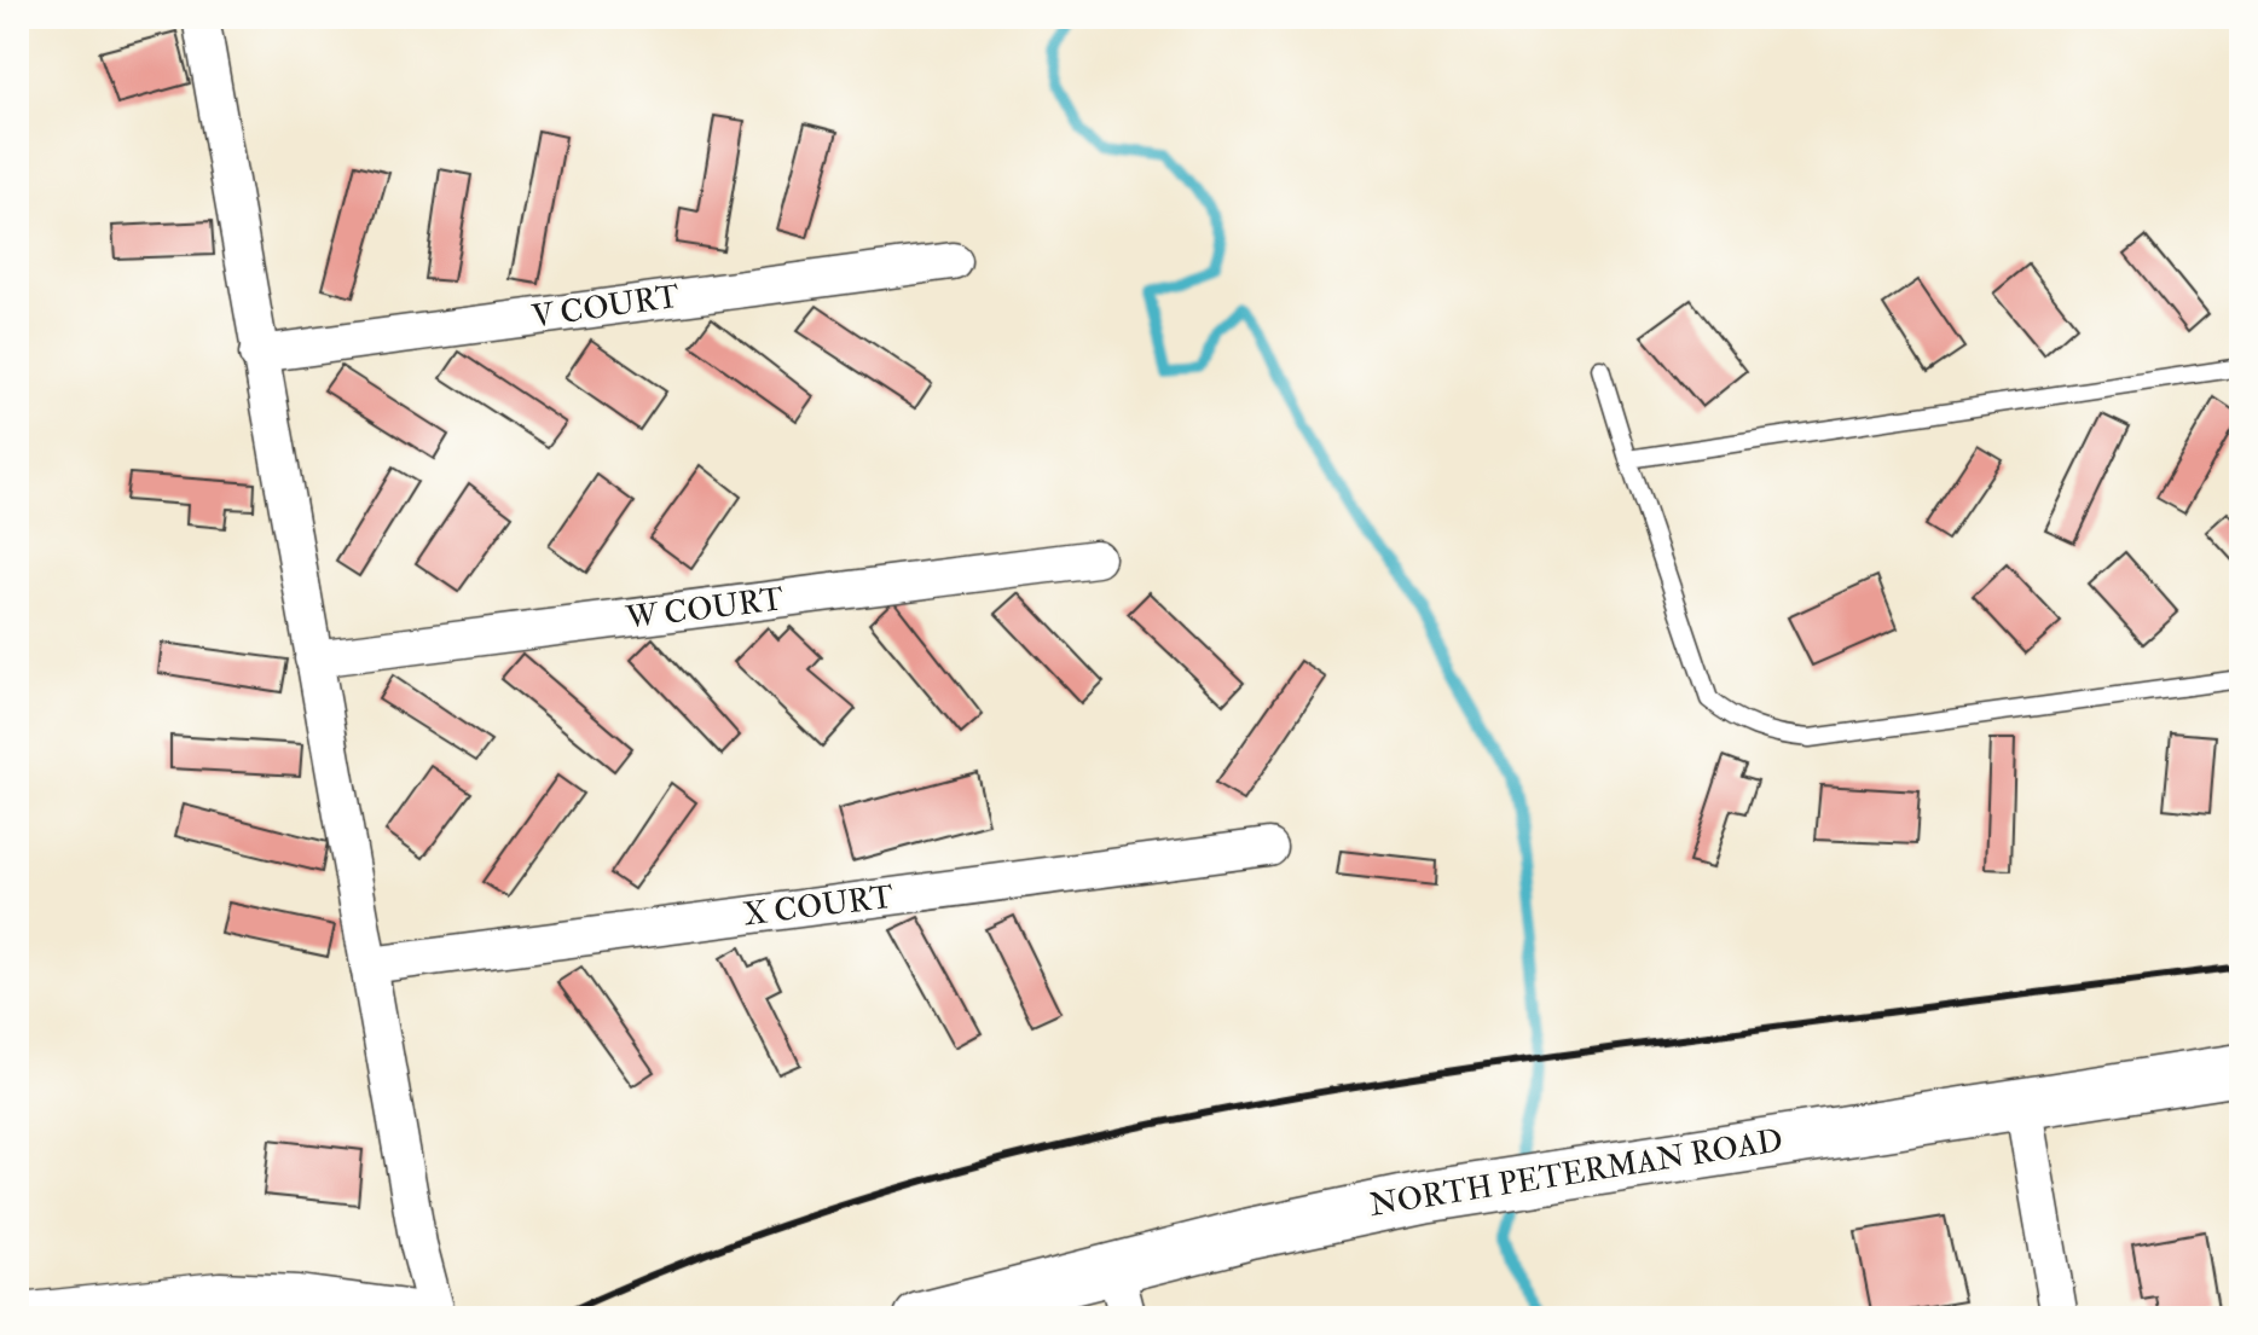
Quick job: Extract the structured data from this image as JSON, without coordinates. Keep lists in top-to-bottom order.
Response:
{
  "streets": {
    "street": [
      "V COURT",
      "W COURT",
      "X COURT",
      "NORTH PETERMAN ROAD"
    ]
  }
}
